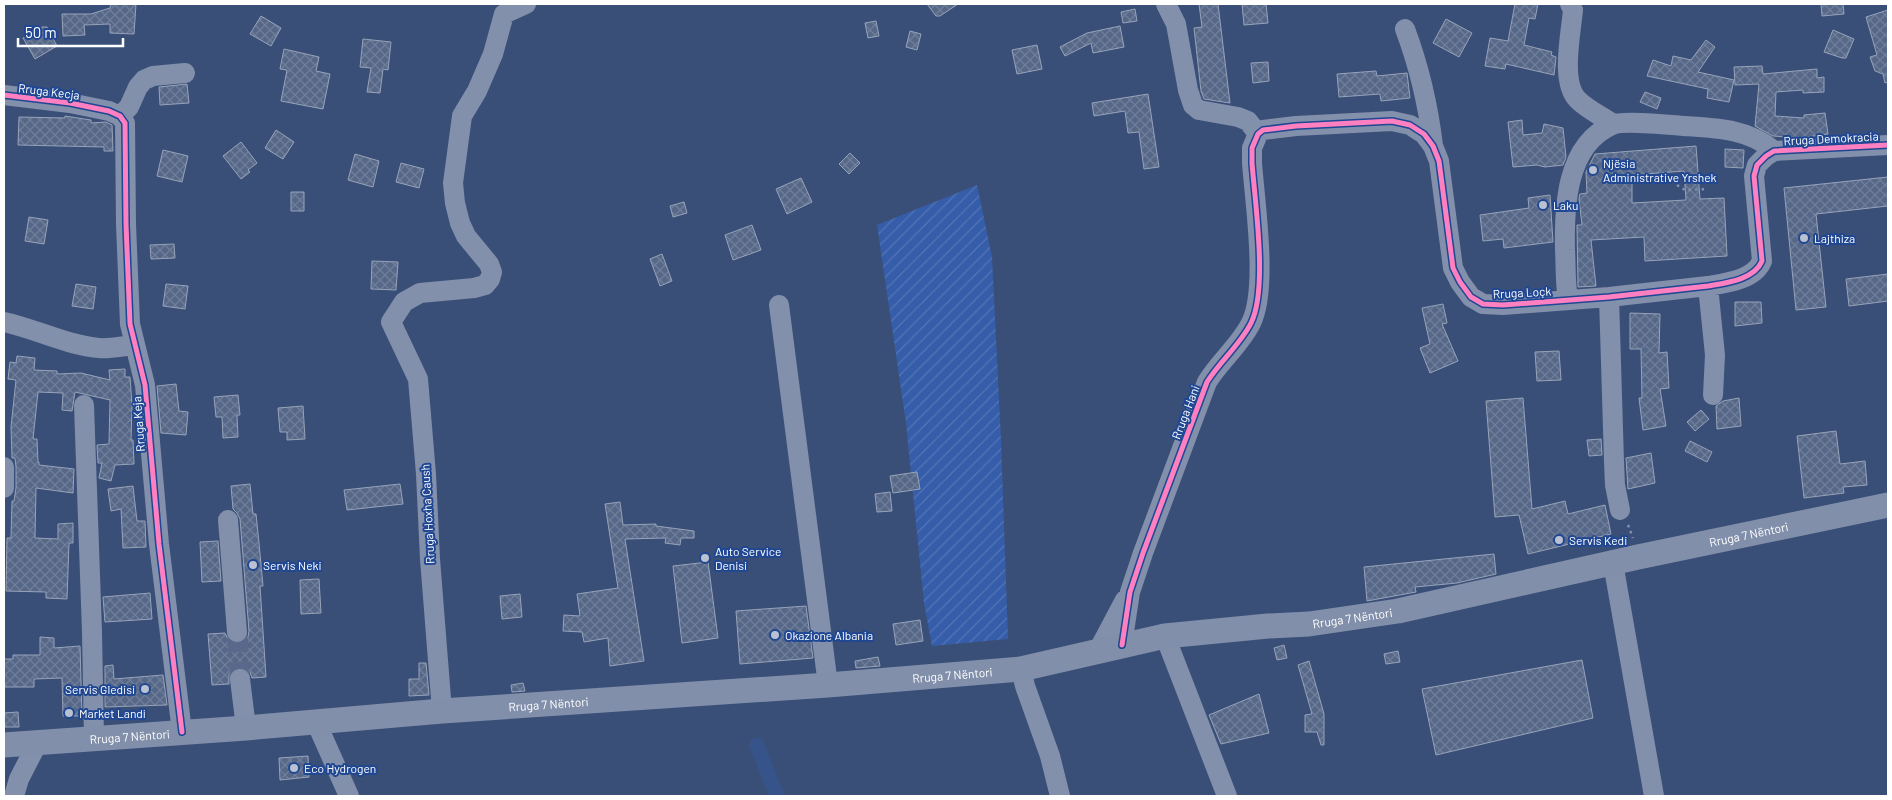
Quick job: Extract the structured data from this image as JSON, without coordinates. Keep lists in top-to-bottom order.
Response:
{
  "streets": {
    "main road": ["Rruga 7 Nëntori"],
    "street": [
      "Rruga Kecja",
      "Rruga Demokracia",
      "Rruga Loçk",
      "Rruga Hani",
      "Rruga Keja",
      "Rruga Hoxha Caush"
    ]
  },
  "crossings": [
    ["Rruga Kecja", "Rruga Keja"],
    ["Rruga Demokracia", "Rruga Loçk"],
    ["Rruga Loçk", "Rruga Hani"],
    ["Rruga Hani", "Rruga 7 Nëntori"],
    ["Rruga Keja", "Rruga 7 Nëntori"],
    ["Rruga Hoxha Caush", "Rruga 7 Nëntori"]
  ],
  "places": [
    "Njësia Administrative Yrshek",
    "Laku",
    "Lajthiza",
    "Servis Kedi",
    "Auto Service Denisi",
    "Servis Neki",
    "Okazione Albania",
    "Servis Gledisi",
    "Market Landi",
    "Eco Hydrogen"
  ],
  "scale_bar": "50 m"
}
